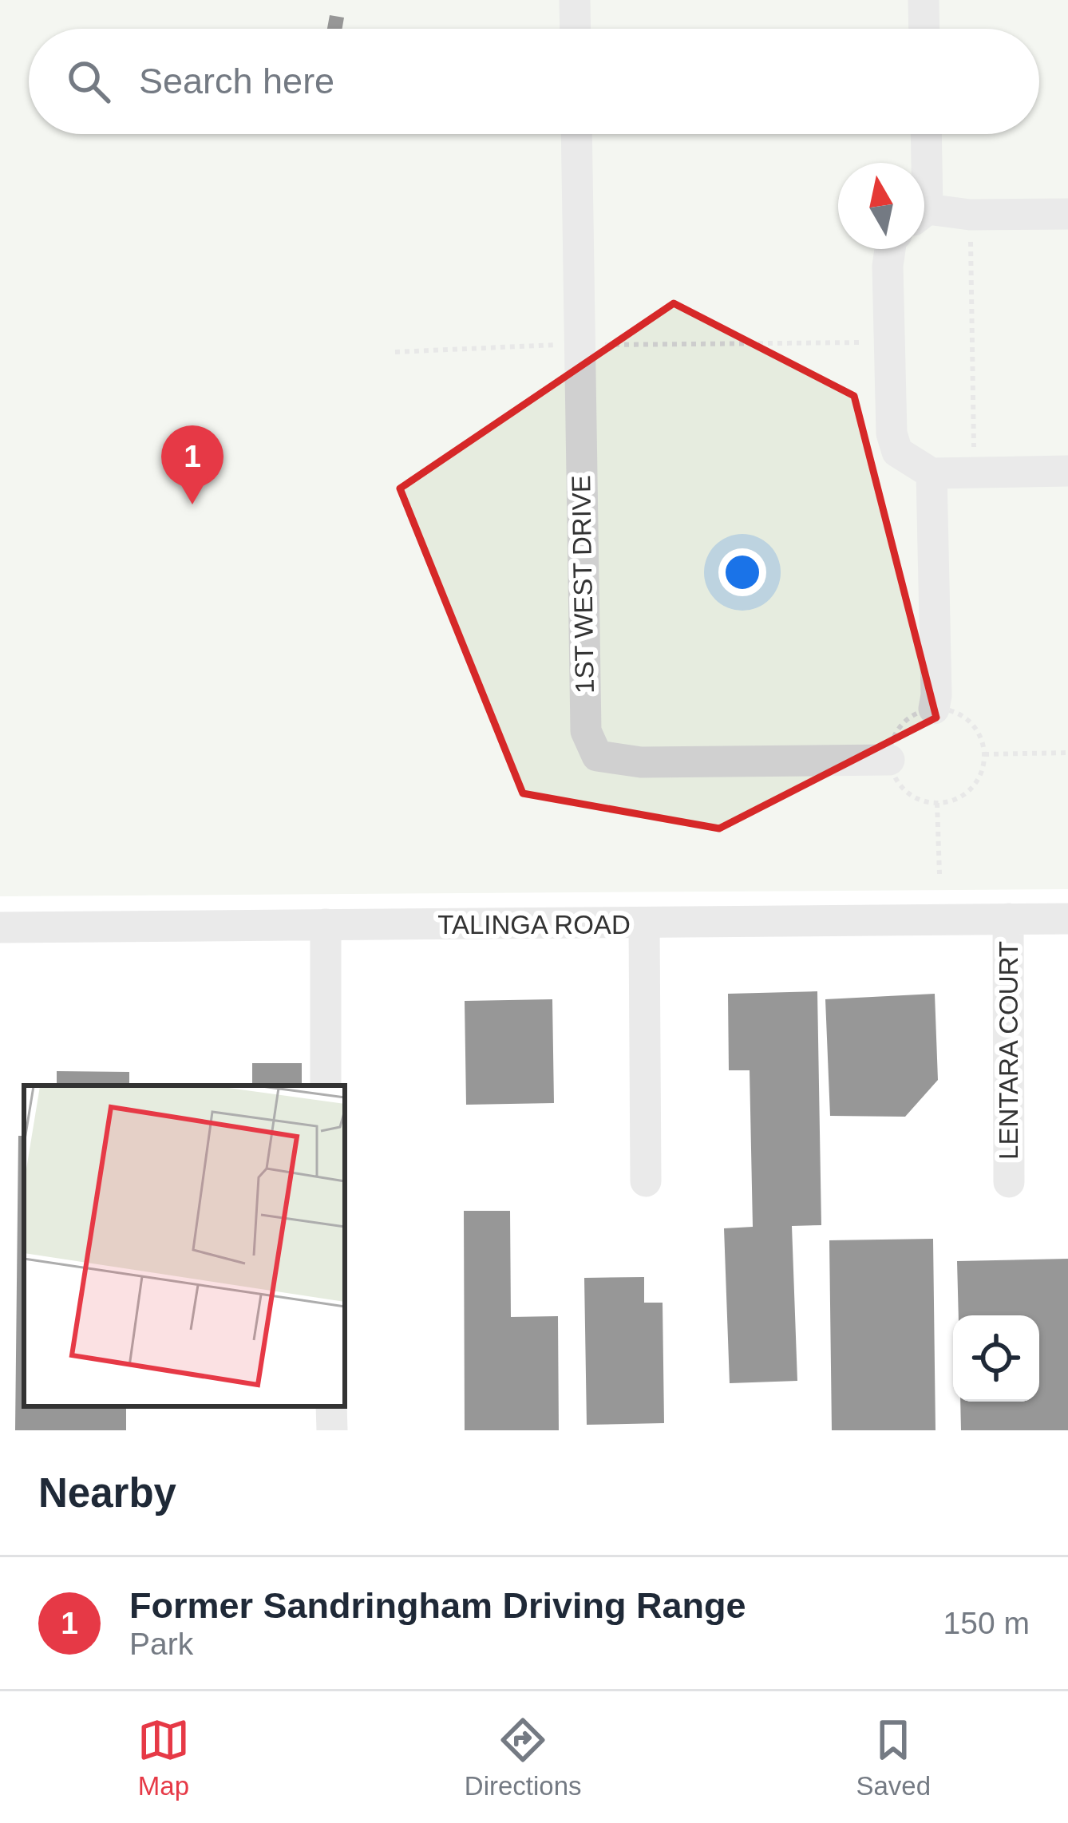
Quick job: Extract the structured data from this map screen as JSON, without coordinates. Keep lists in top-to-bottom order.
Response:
{
  "streets": {
    "street": ["1ST WEST DRIVE", "TALINGA ROAD", "LENTARA COURT"]
  },
  "crossings": [
    ["TALINGA ROAD", "LENTARA COURT"]
  ],
  "north": "top",
  "page": {
    "search": "Search here",
    "pins": "1",
    "heading": "Nearby",
    "list": [
      {
        "mark": "1",
        "name": "Former Sandringham Driving Range",
        "note": "Park",
        "value": "150 m"
      }
    ],
    "nav": ["Map", "Directions", "Saved"]
  }
}
